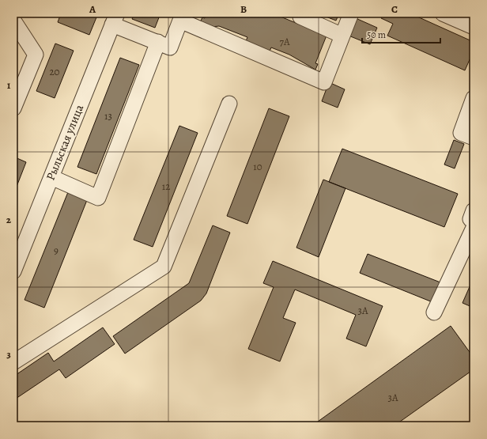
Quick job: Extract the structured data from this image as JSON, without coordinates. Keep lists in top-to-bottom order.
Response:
{
  "streets": {
    "street": ["Рыльская улица"]
  },
  "house_numbers": [
    "7А",
    "20",
    "13",
    "10",
    "12",
    "9",
    "3А",
    "3А"
  ],
  "scale_bar": "50 m",
  "grid": {
    "columns": ["A", "B", "C"],
    "rows": ["1", "2", "3"]
  }
}
